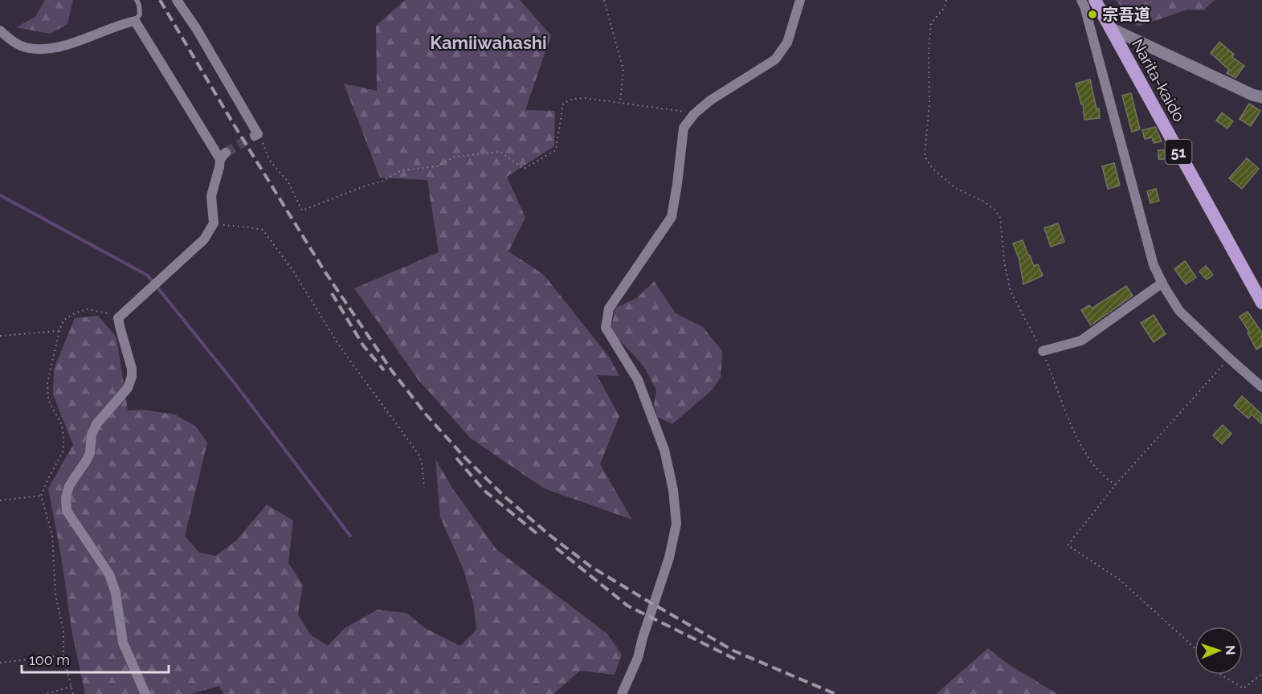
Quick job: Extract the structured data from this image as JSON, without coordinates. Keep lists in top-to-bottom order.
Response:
{
  "streets": {
    "highway": ["Narita-kaido", "51"]
  },
  "districts": ["Kamiiwahashi"],
  "places": ["宗吾道"],
  "scale_bar": "100 m",
  "north": "right"
}
